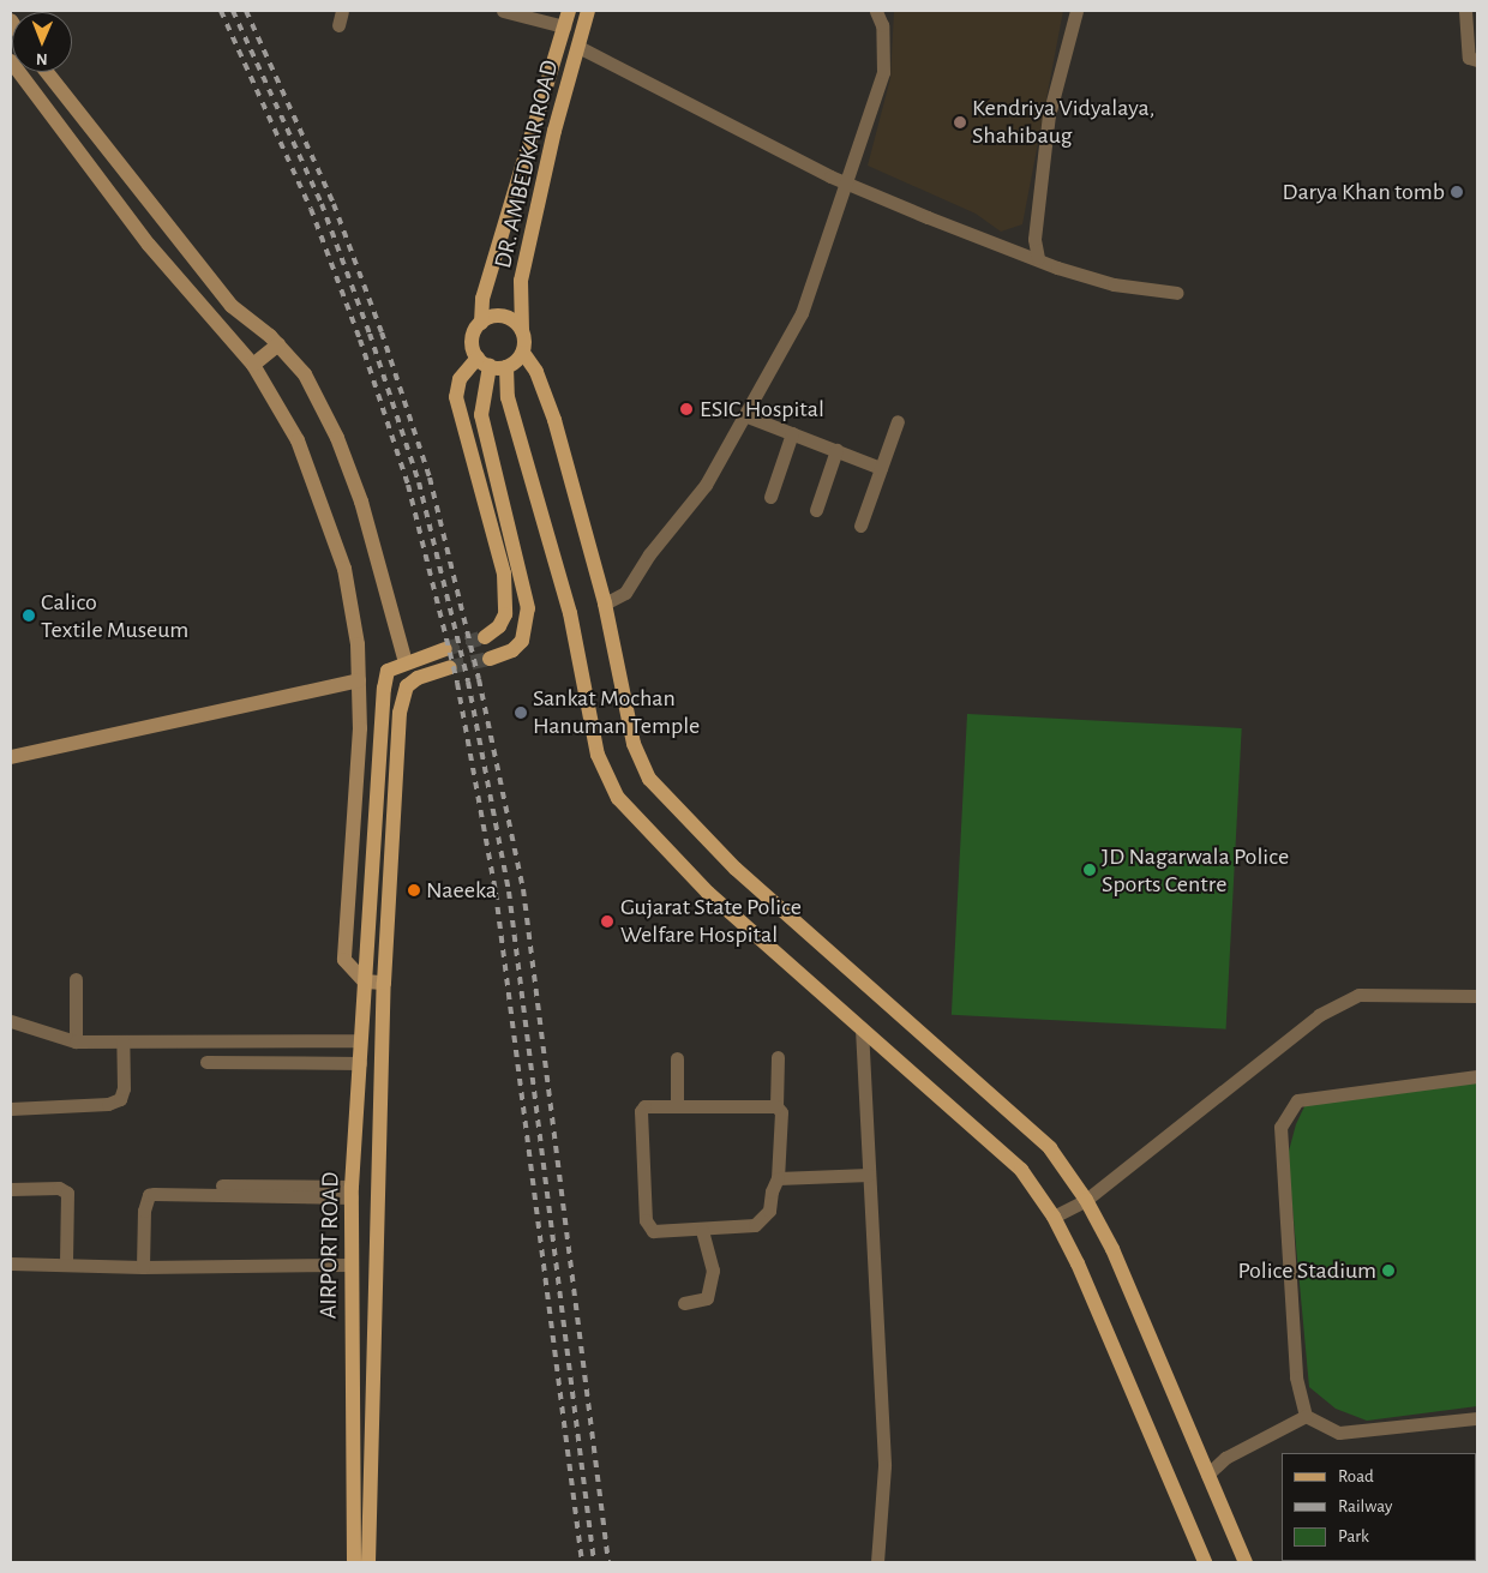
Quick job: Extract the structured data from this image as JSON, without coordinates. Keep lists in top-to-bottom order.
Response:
{
  "streets": {
    "main road": ["DR. AMBEDKAR ROAD", "AIRPORT ROAD"]
  },
  "places": [
    "Kendriya Vidyalaya, Shahibaug",
    "Darya Khan tomb",
    "ESIC Hospital",
    "Calico Textile Museum",
    "Sankat Mochan Hanuman Temple",
    "JD Nagarwala Police Sports Centre",
    "Naeeka",
    "Gujarat State Police Welfare Hospital",
    "Police Stadium"
  ],
  "legend": ["Road", "Railway", "Park"],
  "north": "bottom"
}
